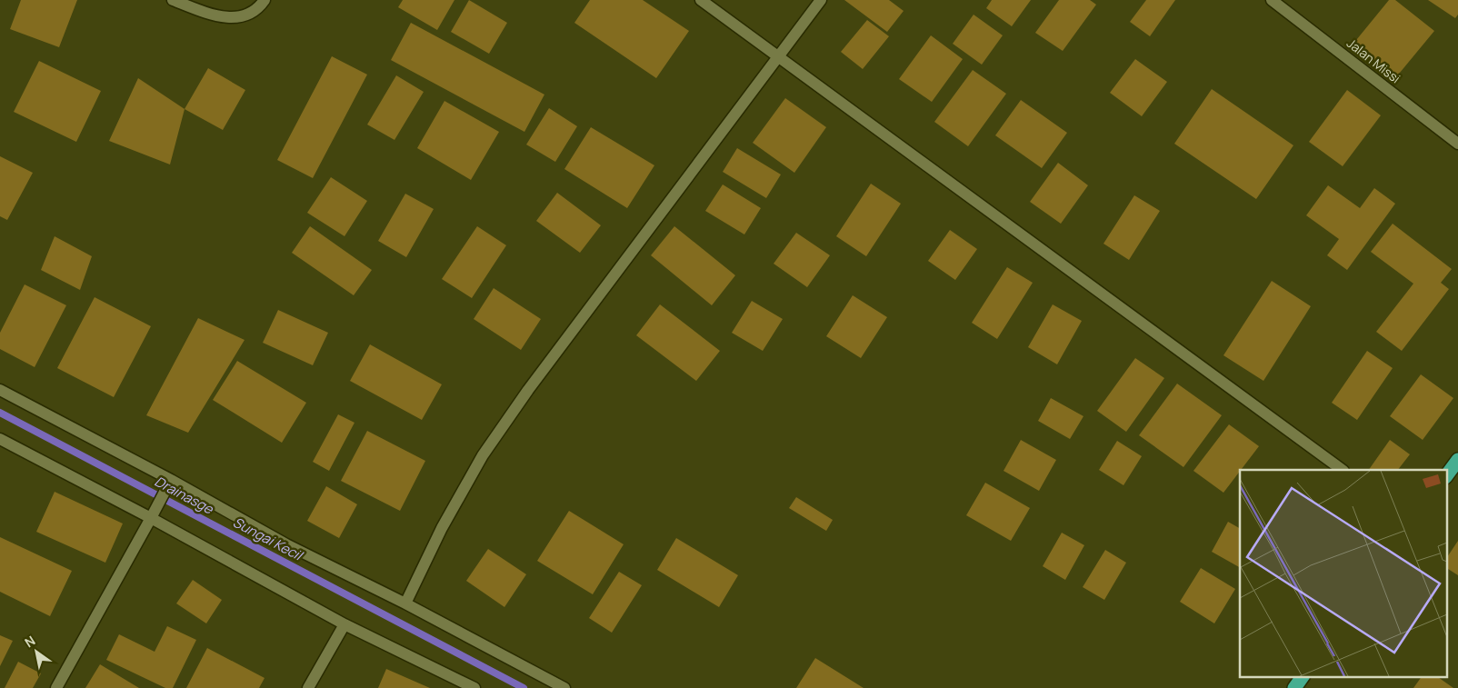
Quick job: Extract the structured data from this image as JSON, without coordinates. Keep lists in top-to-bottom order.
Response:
{
  "streets": {
    "street": ["Jalan Missi"]
  },
  "water": ["Drainasge", "Sungai Kecil"],
  "north": "top left"
}
